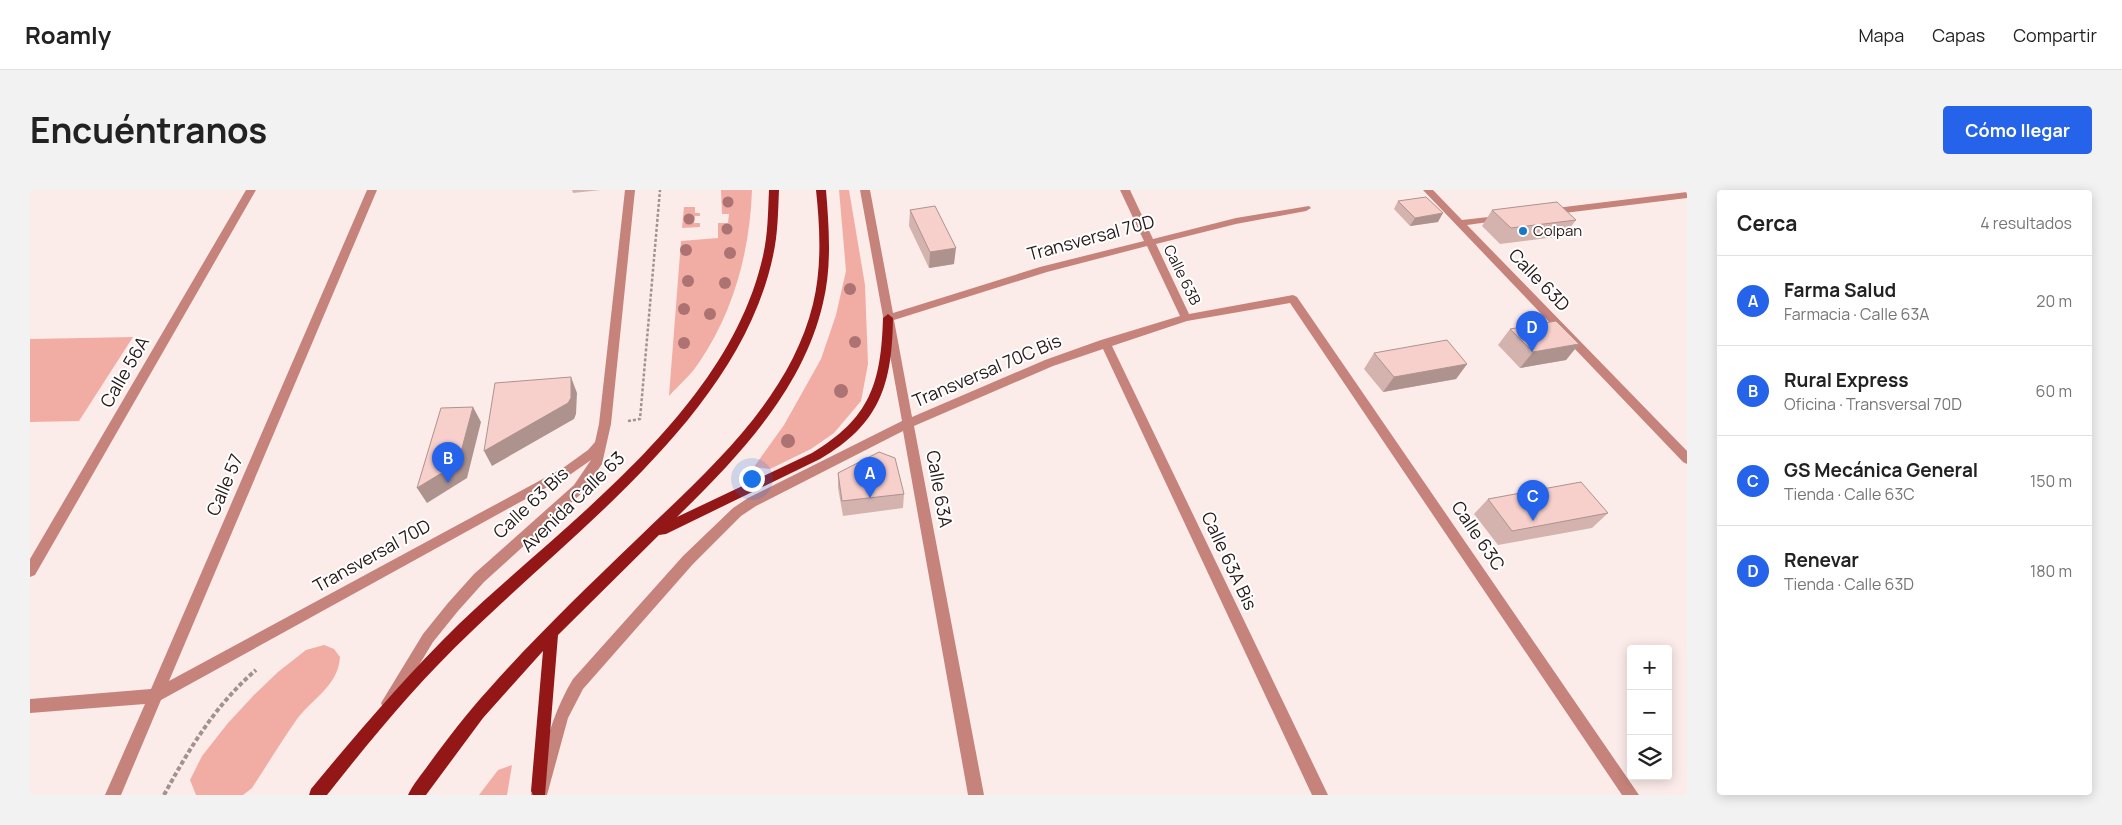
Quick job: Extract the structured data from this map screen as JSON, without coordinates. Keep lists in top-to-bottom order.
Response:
{
  "streets": {
    "main road": ["Avenida Calle 63"],
    "street": [
      "Transversal 70D",
      "Calle 63B",
      "Calle 63D",
      "Transversal 70C Bis",
      "Calle 56A",
      "Calle 57",
      "Calle 63A",
      "Calle 63 Bis",
      "Calle 63C",
      "Calle 63A Bis"
    ]
  },
  "crossings": [
    ["Transversal 70D", "Calle 63B"],
    ["Transversal 70D", "Calle 57"],
    ["Transversal 70D", "Calle 63A"],
    ["Transversal 70D", "Calle 63 Bis"],
    ["Calle 63B", "Transversal 70C Bis"],
    ["Transversal 70C Bis", "Calle 63A"],
    ["Transversal 70C Bis", "Calle 63C"],
    ["Transversal 70C Bis", "Calle 63A Bis"],
    ["Avenida Calle 63", "Calle 63 Bis"]
  ],
  "places": ["Colpan"],
  "page": {
    "header": "Roamly",
    "nav": ["Mapa", "Capas", "Compartir"],
    "title": "Encuéntranos",
    "buttons": "Cómo llegar",
    "heading": ["Cerca", "4 resultados"],
    "list": [
      {
        "mark": "A",
        "name": "Farma Salud",
        "note": "Farmacia · Calle 63A",
        "value": "20 m"
      },
      {
        "mark": "B",
        "name": "Rural Express",
        "note": "Oficina · Transversal 70D",
        "value": "60 m"
      },
      {
        "mark": "C",
        "name": "GS Mecánica General",
        "note": "Tienda · Calle 63C",
        "value": "150 m"
      },
      {
        "mark": "D",
        "name": "Renevar",
        "note": "Tienda · Calle 63D",
        "value": "180 m"
      }
    ],
    "pins": [
      "D",
      "B",
      "A",
      "C"
    ],
    "map_buttons": ["+", "−"]
  }
}
